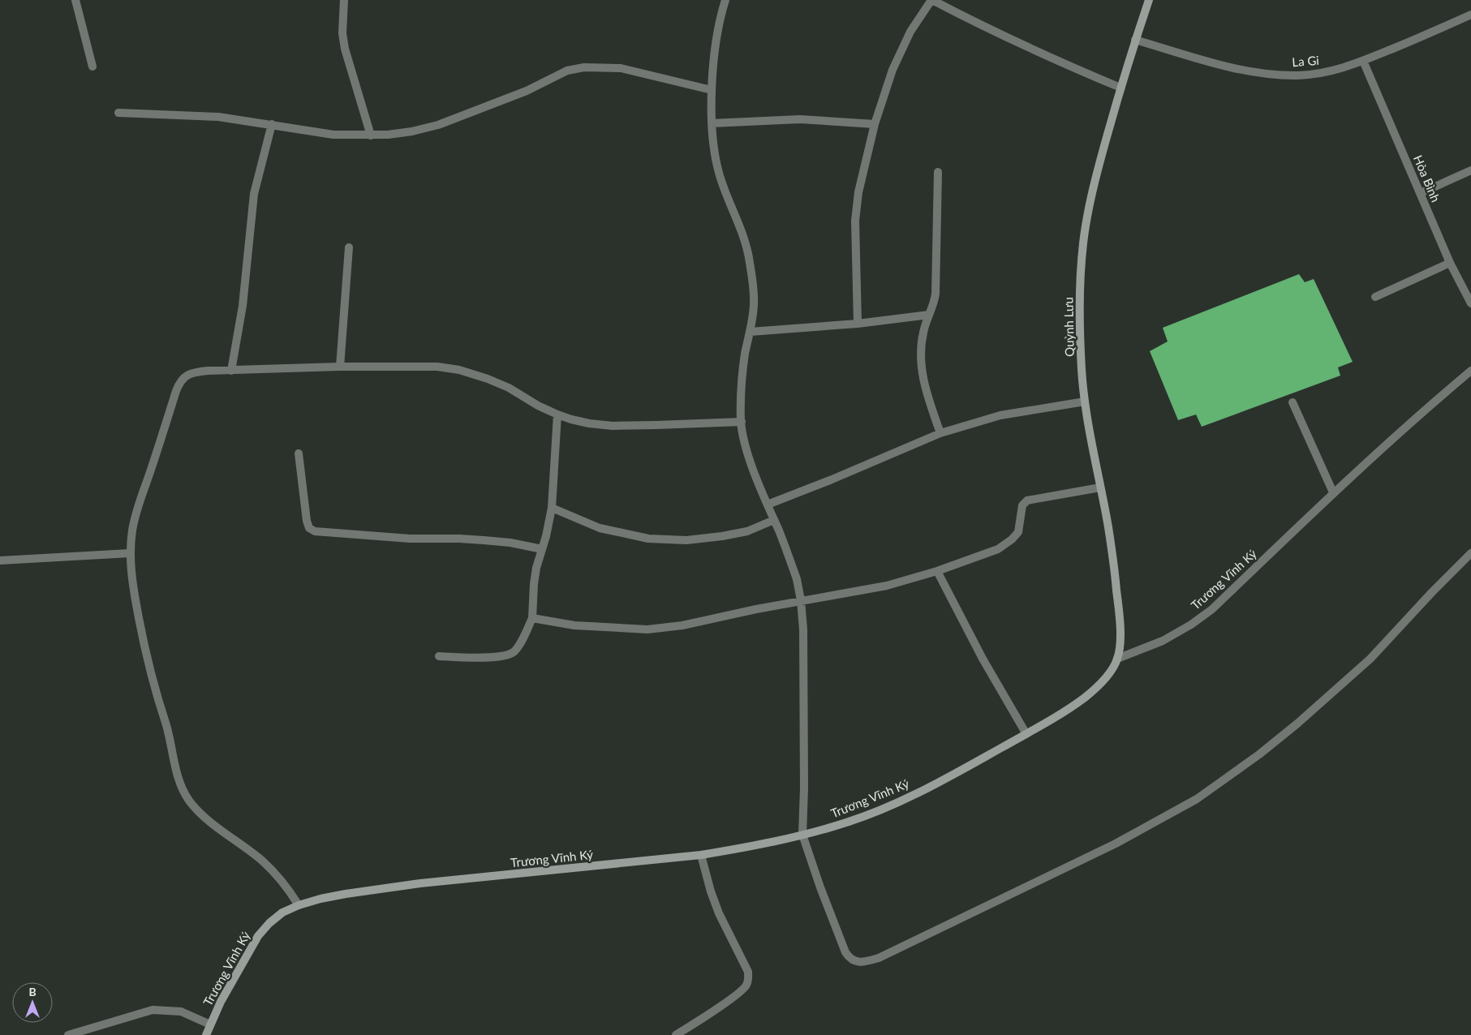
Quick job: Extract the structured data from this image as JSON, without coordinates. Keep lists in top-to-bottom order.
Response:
{
  "streets": {
    "main road": ["Quỳnh Lưu", "Trương Vĩnh Ký"],
    "street": ["La Gi", "Hòa Bình"]
  },
  "crossings": [
    ["La Gi", "Hòa Bình"],
    ["La Gi", "Quỳnh Lưu"],
    ["Quỳnh Lưu", "Trương Vĩnh Ký"]
  ],
  "north": "top"
}
